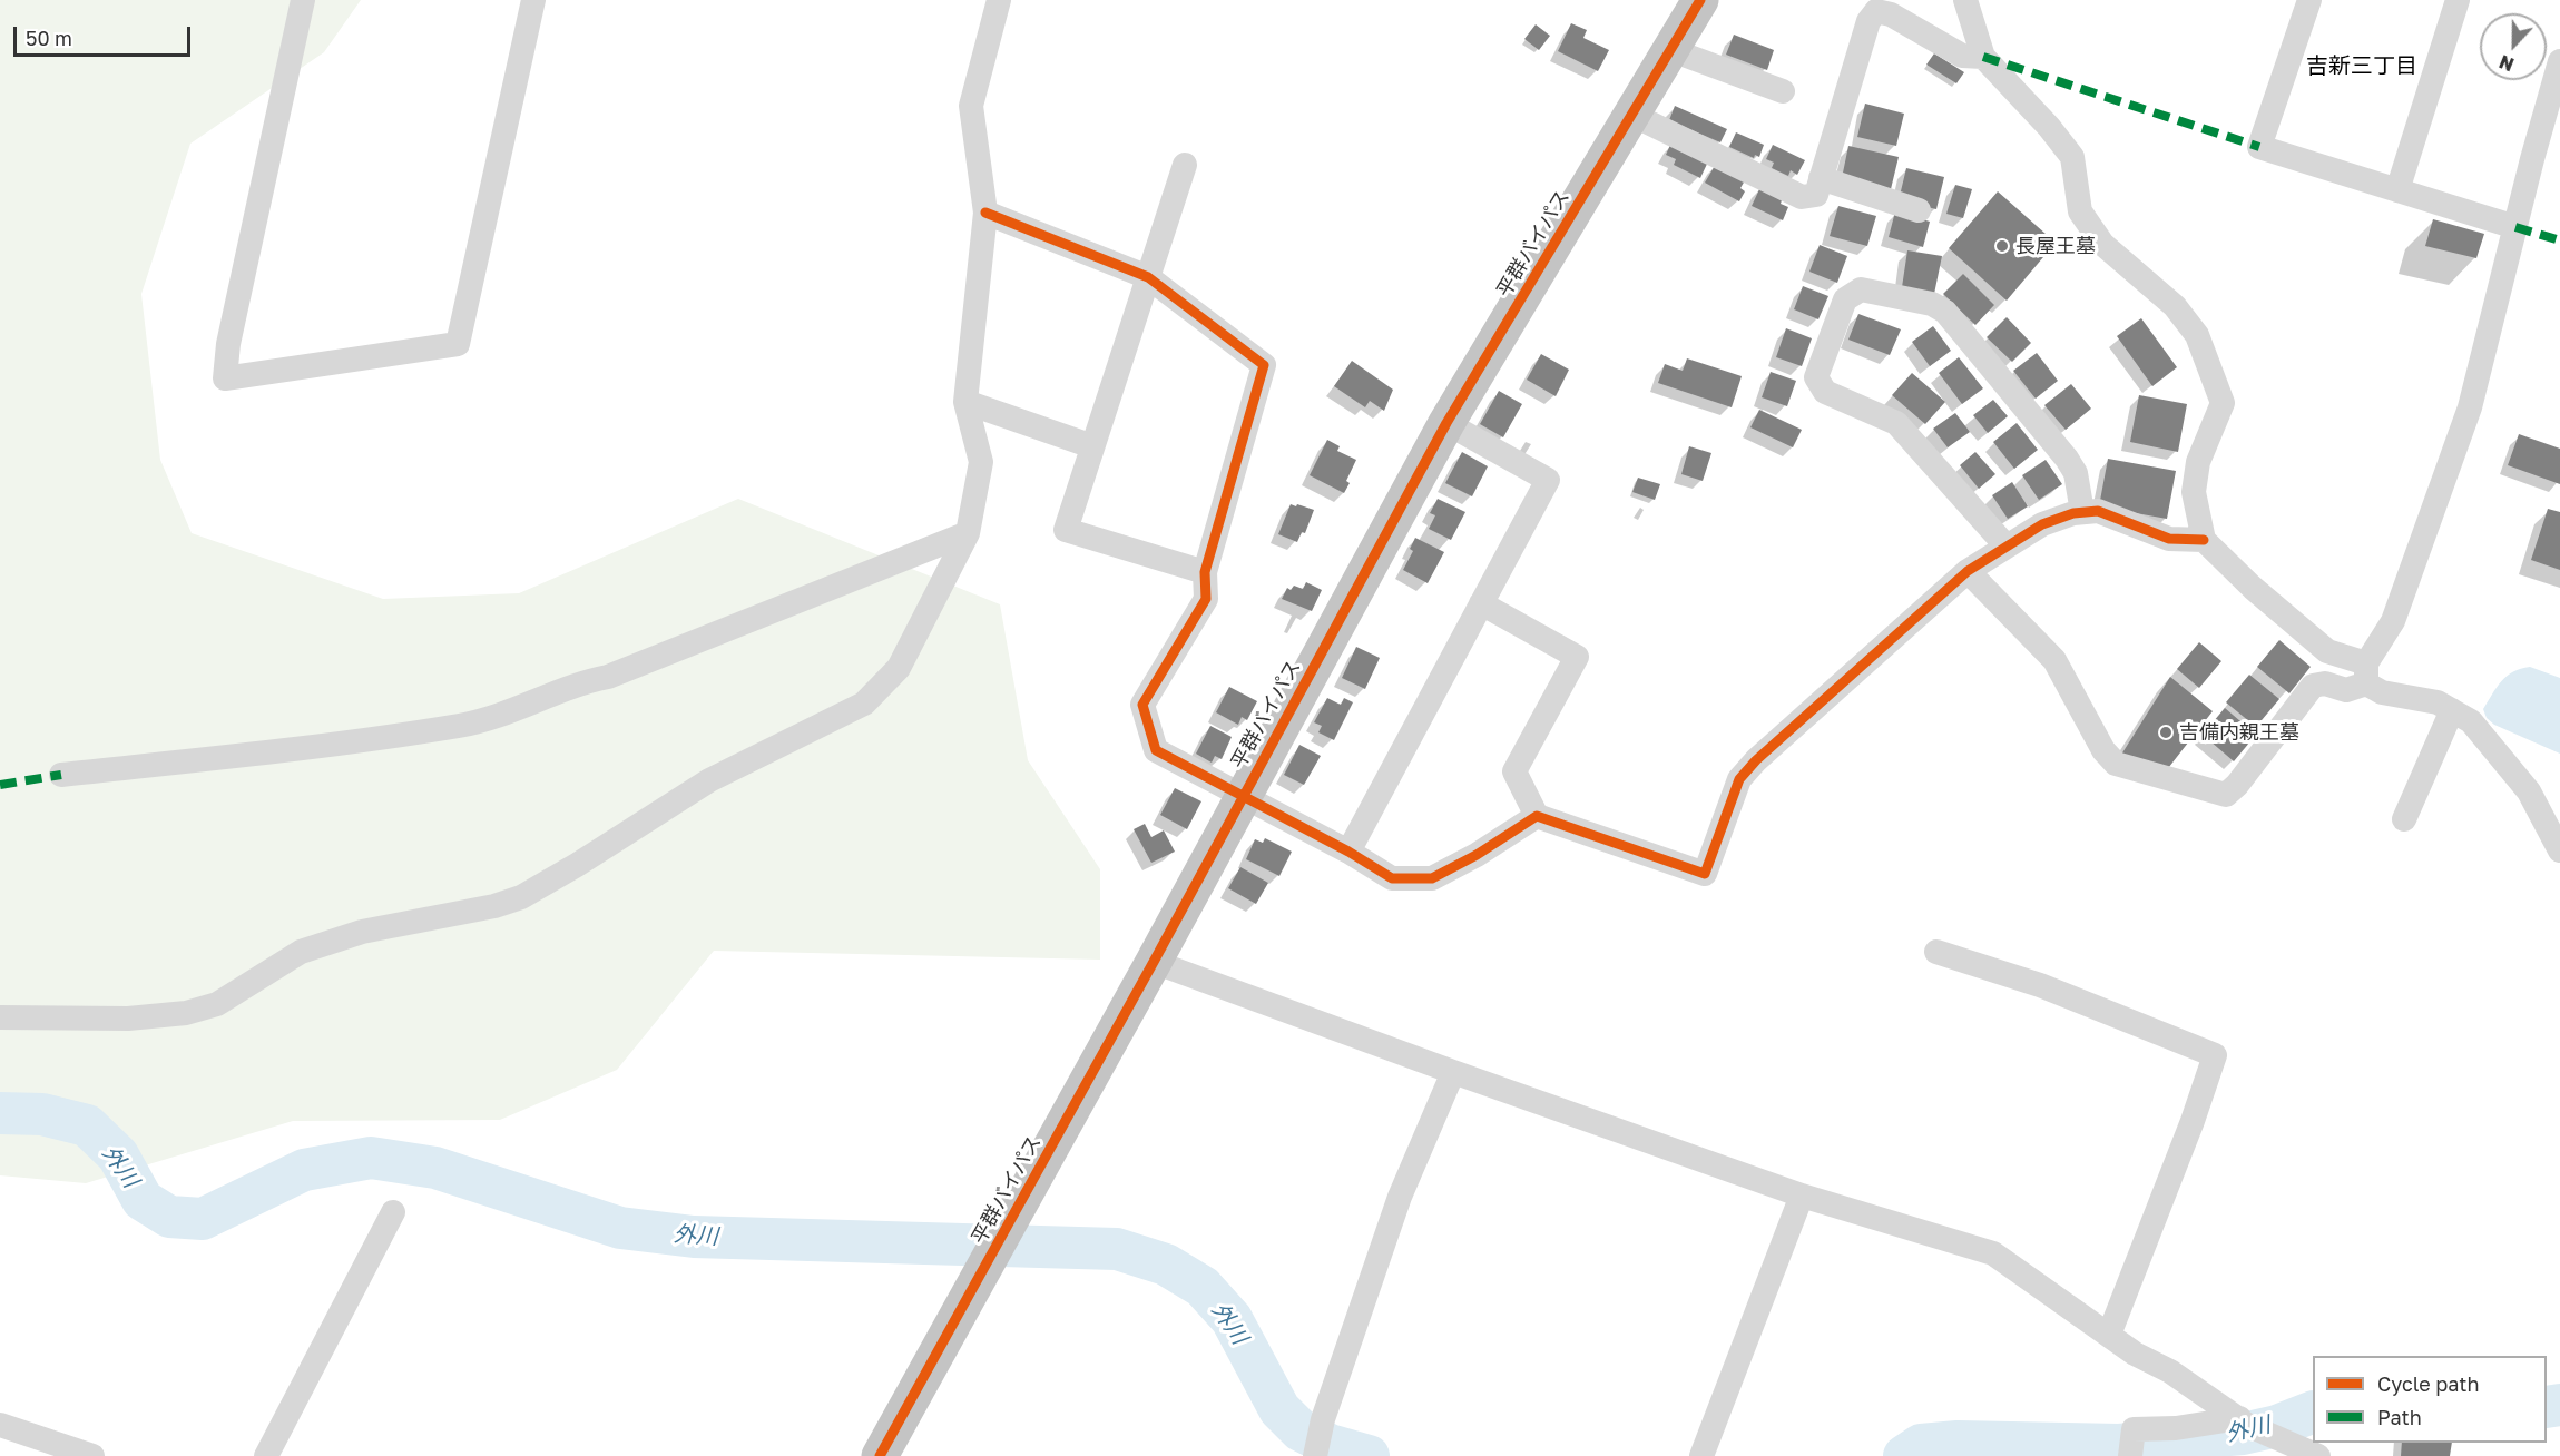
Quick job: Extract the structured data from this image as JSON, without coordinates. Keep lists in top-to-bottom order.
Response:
{
  "streets": {
    "highway": ["平群バイパス"]
  },
  "districts": ["吉新三丁目"],
  "water": ["外川"],
  "places": ["長屋王墓", "吉備内親王墓"],
  "legend": ["Cycle path", "Path"],
  "scale_bar": "50 m",
  "north": "bottom"
}
